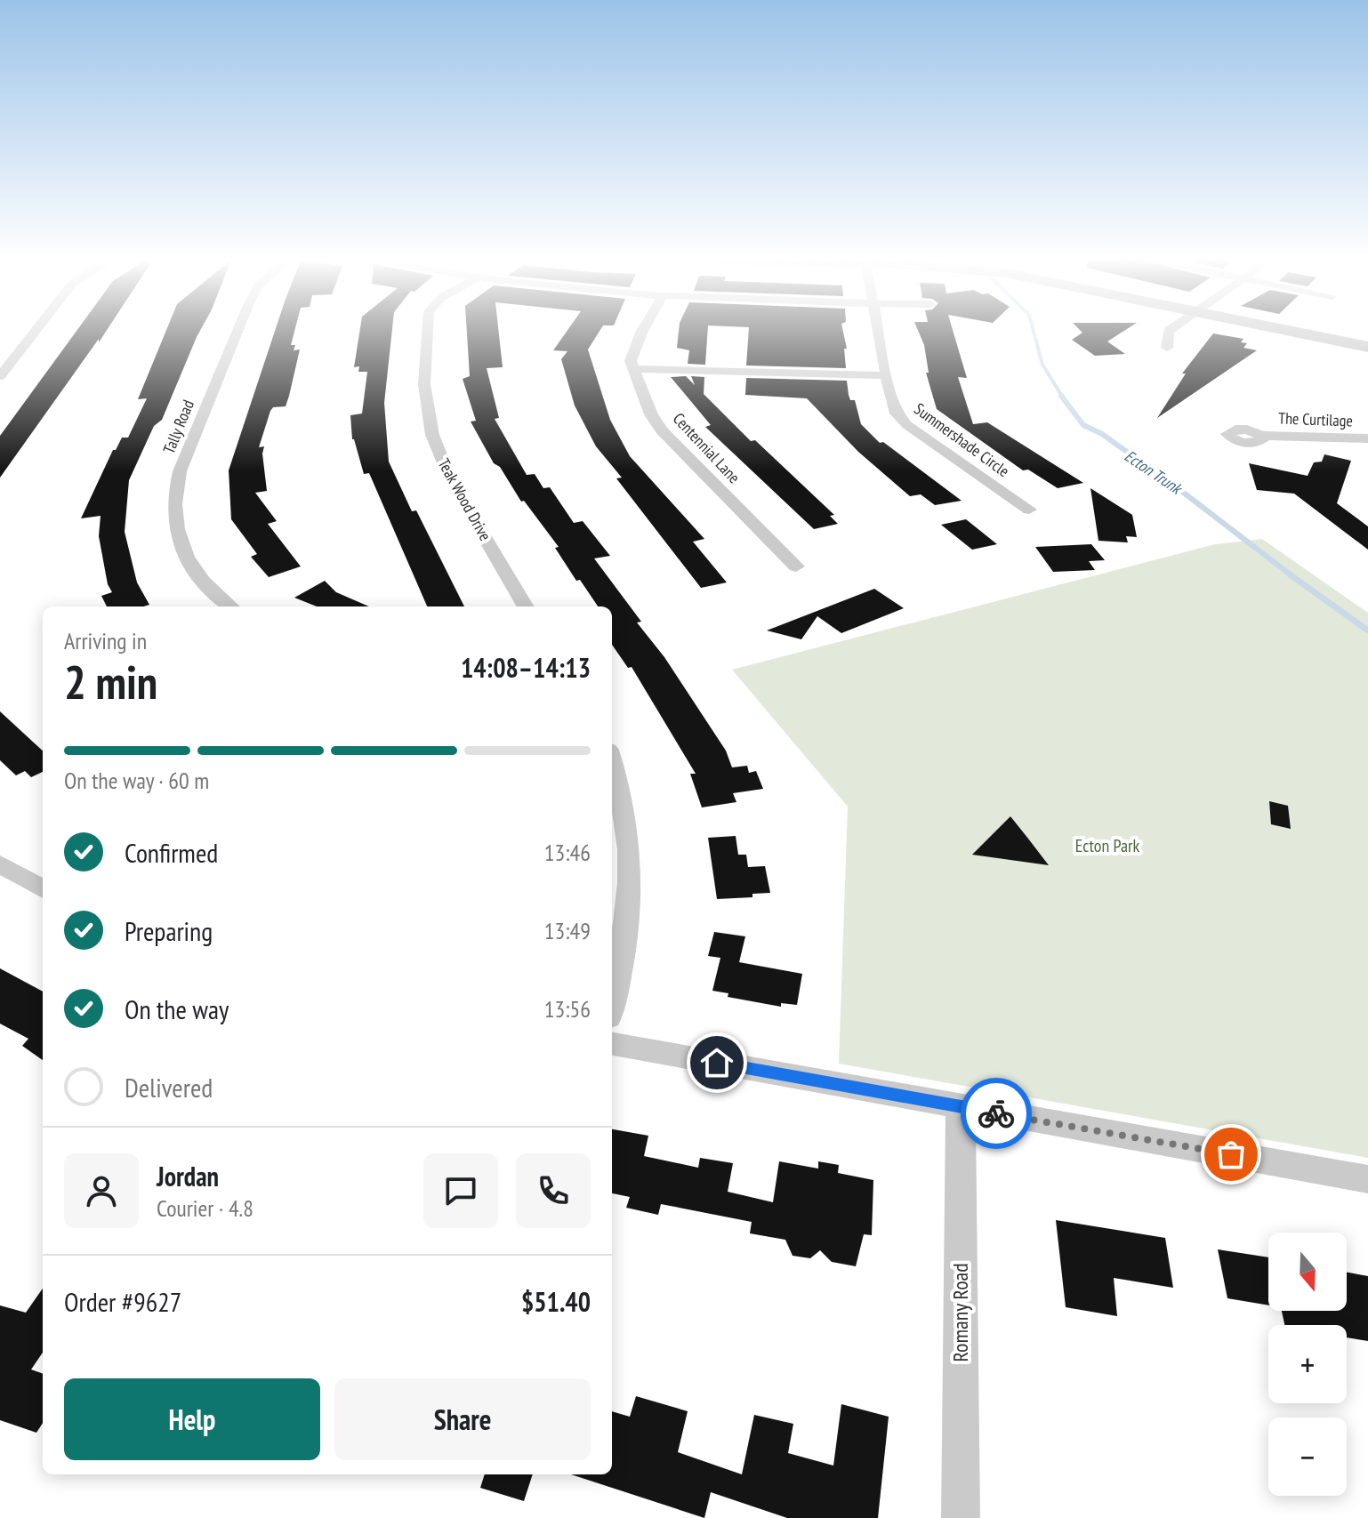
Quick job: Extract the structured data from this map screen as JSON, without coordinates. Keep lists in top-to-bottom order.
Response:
{
  "streets": {
    "street": [
      "The Curtilage",
      "Tally Road",
      "Summershade Circle",
      "Centennial Lane",
      "Teak Wood Drive",
      "Romany Road"
    ]
  },
  "water": ["Ecton Trunk"],
  "parks": ["Ecton Park"],
  "north": "bottom",
  "page": {
    "heading": ["2 min", "Arriving in", "14:08–14:13"],
    "panel": [
      "Jordan",
      "Courier · 4.8",
      "Order #9627",
      "$51.40"
    ],
    "bar": "On the way · 60 m",
    "list": [
      ["Confirmed", "13:46"],
      ["Preparing", "13:49"],
      ["On the way", "13:56"],
      "Delivered"
    ],
    "map_buttons": ["+", "−"],
    "buttons": ["Help", "Share"]
  }
}
